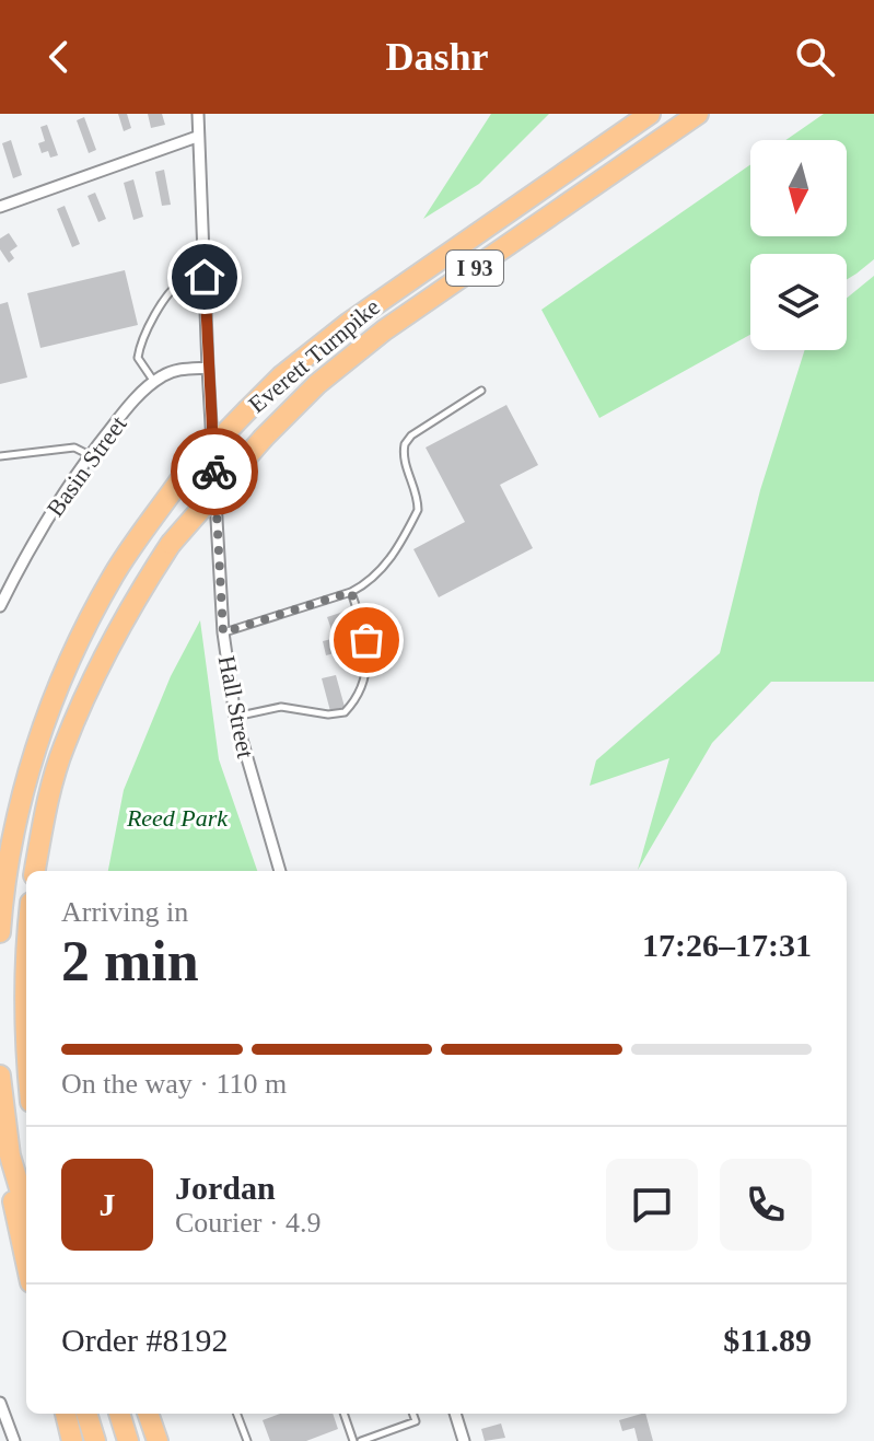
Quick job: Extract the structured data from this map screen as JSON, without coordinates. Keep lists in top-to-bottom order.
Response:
{
  "streets": {
    "highway": ["I 93", "Everett Turnpike"],
    "street": ["Basin Street", "Hall Street"]
  },
  "crossings": [
    ["Basin Street", "Hall Street"]
  ],
  "parks": ["Reed Park"],
  "north": "bottom",
  "page": {
    "header": "Dashr",
    "heading": ["2 min", "Arriving in", "17:26–17:31"],
    "panel": [
      "Jordan",
      "Courier · 4.9",
      "Order #8192",
      "$11.89"
    ],
    "bar": "On the way · 110 m",
    "round": "J"
  }
}
